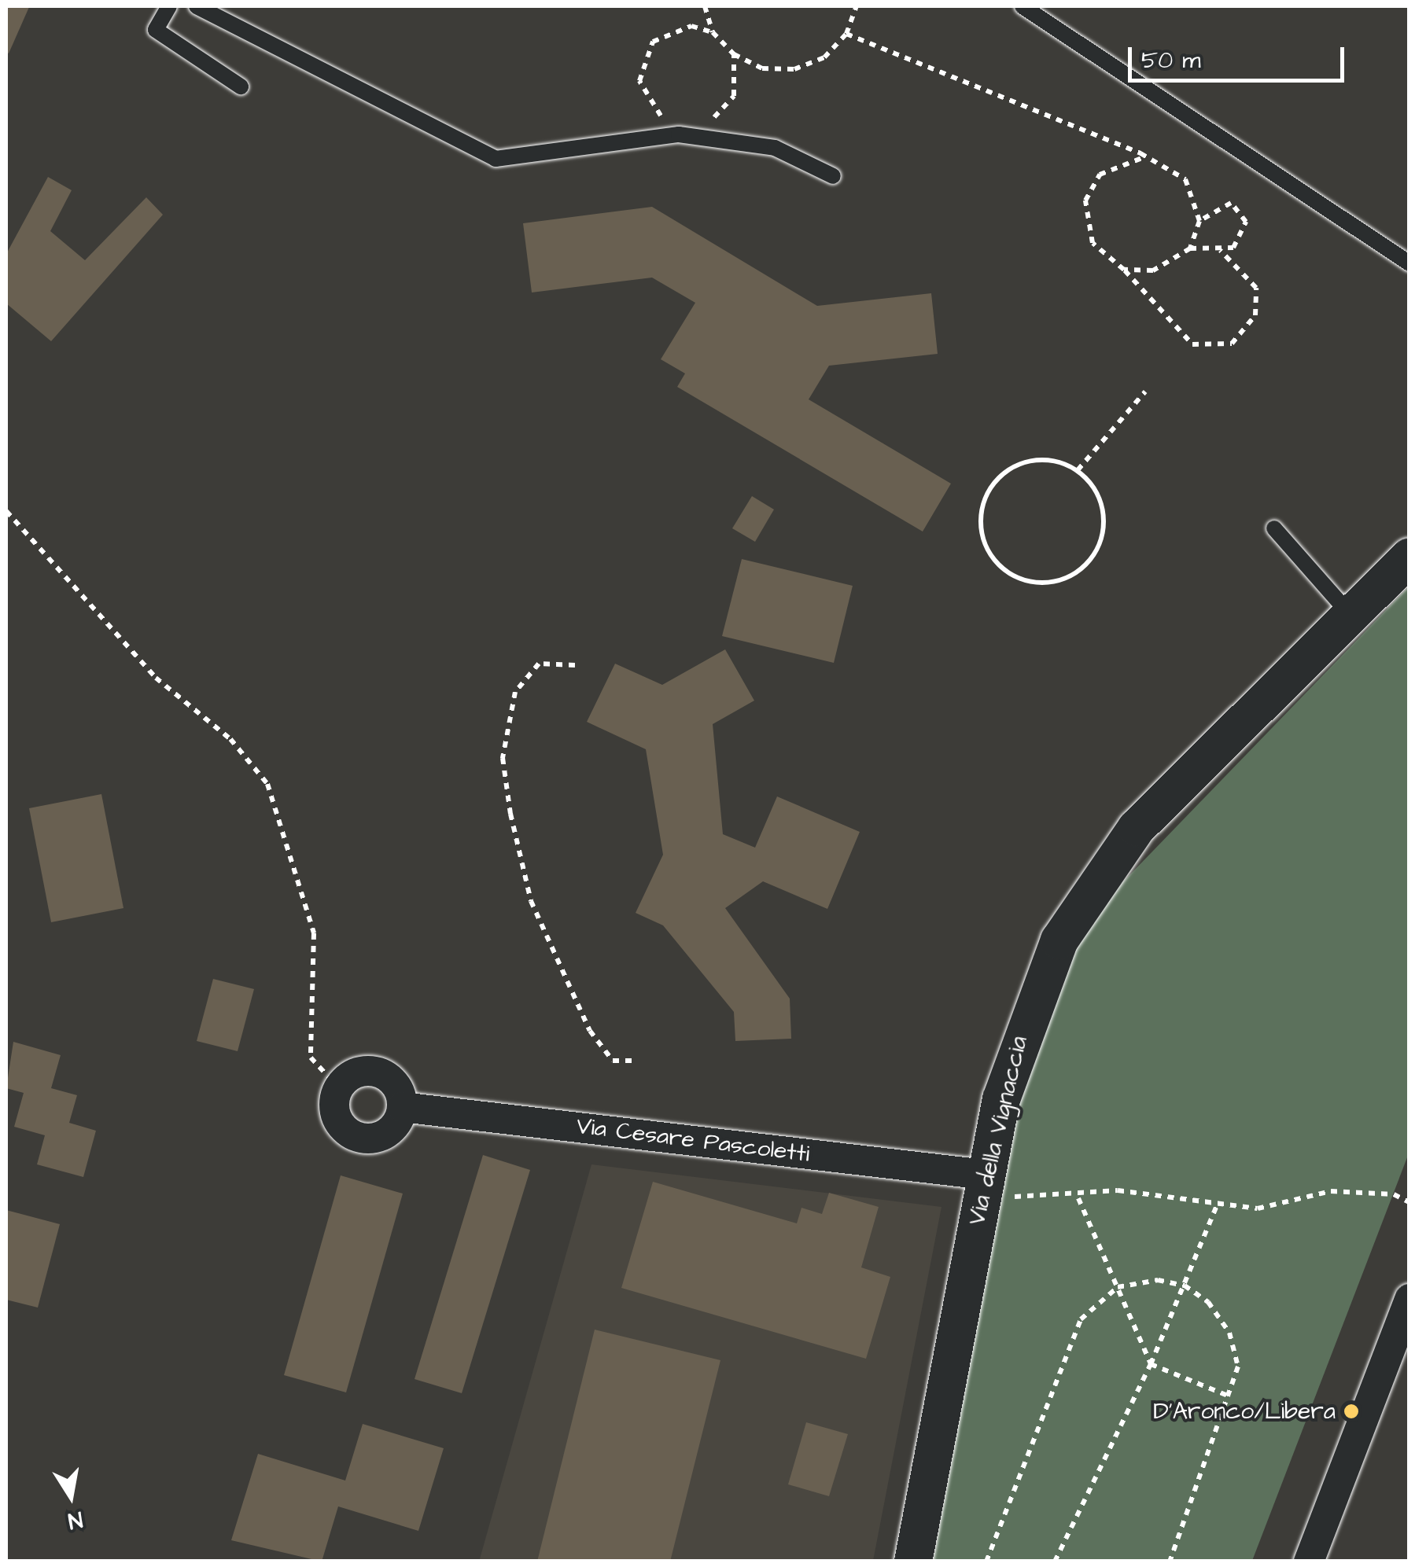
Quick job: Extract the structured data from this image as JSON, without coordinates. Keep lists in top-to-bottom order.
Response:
{
  "streets": {
    "street": ["Via della Vignaccia", "Via Cesare Pascoletti"]
  },
  "crossings": [
    ["Via della Vignaccia", "Via Cesare Pascoletti"]
  ],
  "places": ["D'Aronco/Libera"],
  "scale_bar": "50 m",
  "north": "bottom"
}
